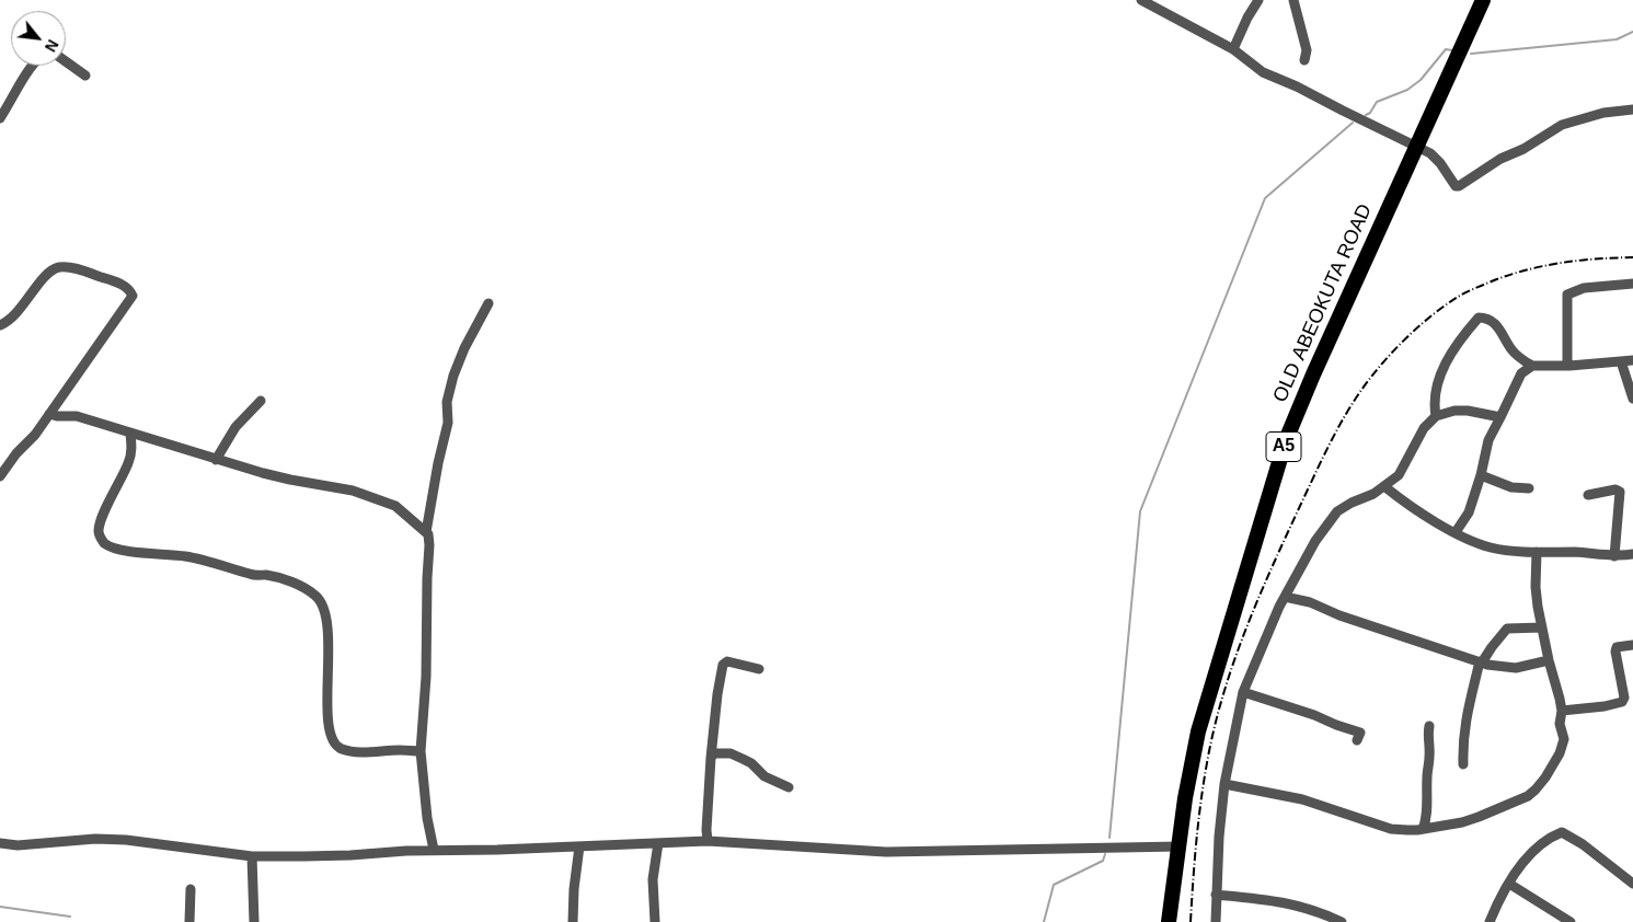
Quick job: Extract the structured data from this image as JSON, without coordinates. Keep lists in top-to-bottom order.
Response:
{
  "streets": {
    "highway": ["OLD ABEOKUTA ROAD", "A5"]
  },
  "north": "bottom right"
}
